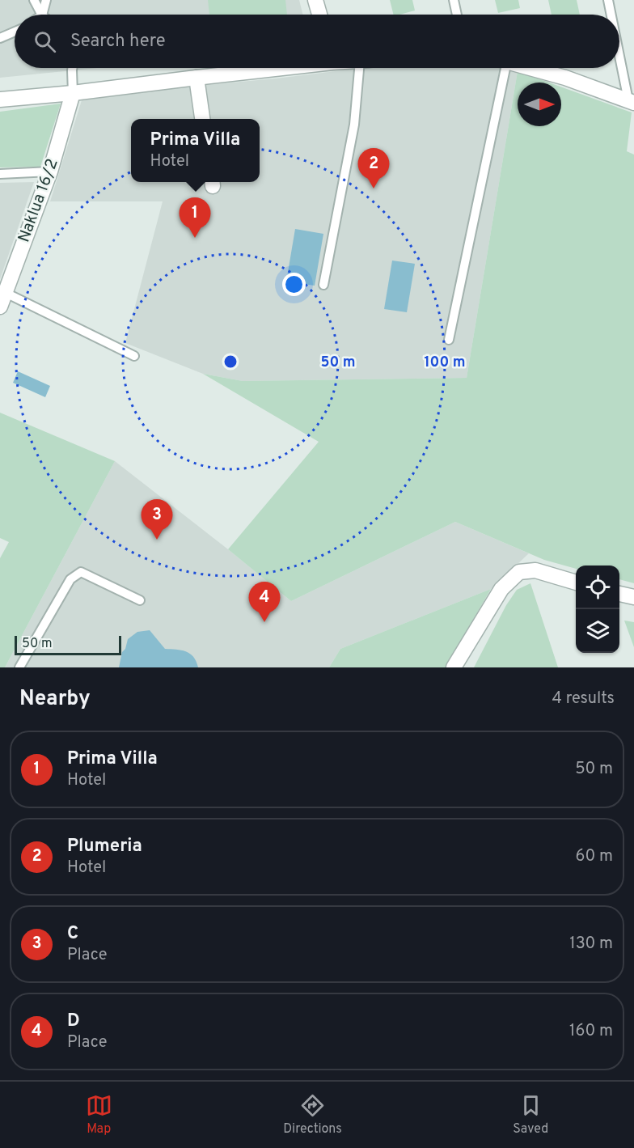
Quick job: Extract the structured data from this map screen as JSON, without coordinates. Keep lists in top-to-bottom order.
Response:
{
  "streets": {
    "street": ["Naklua 16/2"]
  },
  "scale_bar": "50 m",
  "north": "right",
  "page": {
    "search": "Search here",
    "popup": ["Prima Villa", "Hotel"],
    "pins": [
      "2",
      "1",
      "3",
      "4"
    ],
    "scale": "50 m",
    "heading": ["Nearby", "4 results"],
    "list": [
      {
        "mark": "1",
        "name": "Prima Villa",
        "note": "Hotel",
        "value": "50 m"
      },
      {
        "mark": "2",
        "name": "Plumeria",
        "note": "Hotel",
        "value": "60 m"
      },
      {
        "mark": "3",
        "name": "C",
        "note": "Place",
        "value": "130 m"
      },
      {
        "mark": "4",
        "name": "D",
        "note": "Place",
        "value": "160 m"
      }
    ],
    "nav": ["Map", "Directions", "Saved"]
  },
  "rings": ["50 m", "100 m"]
}
